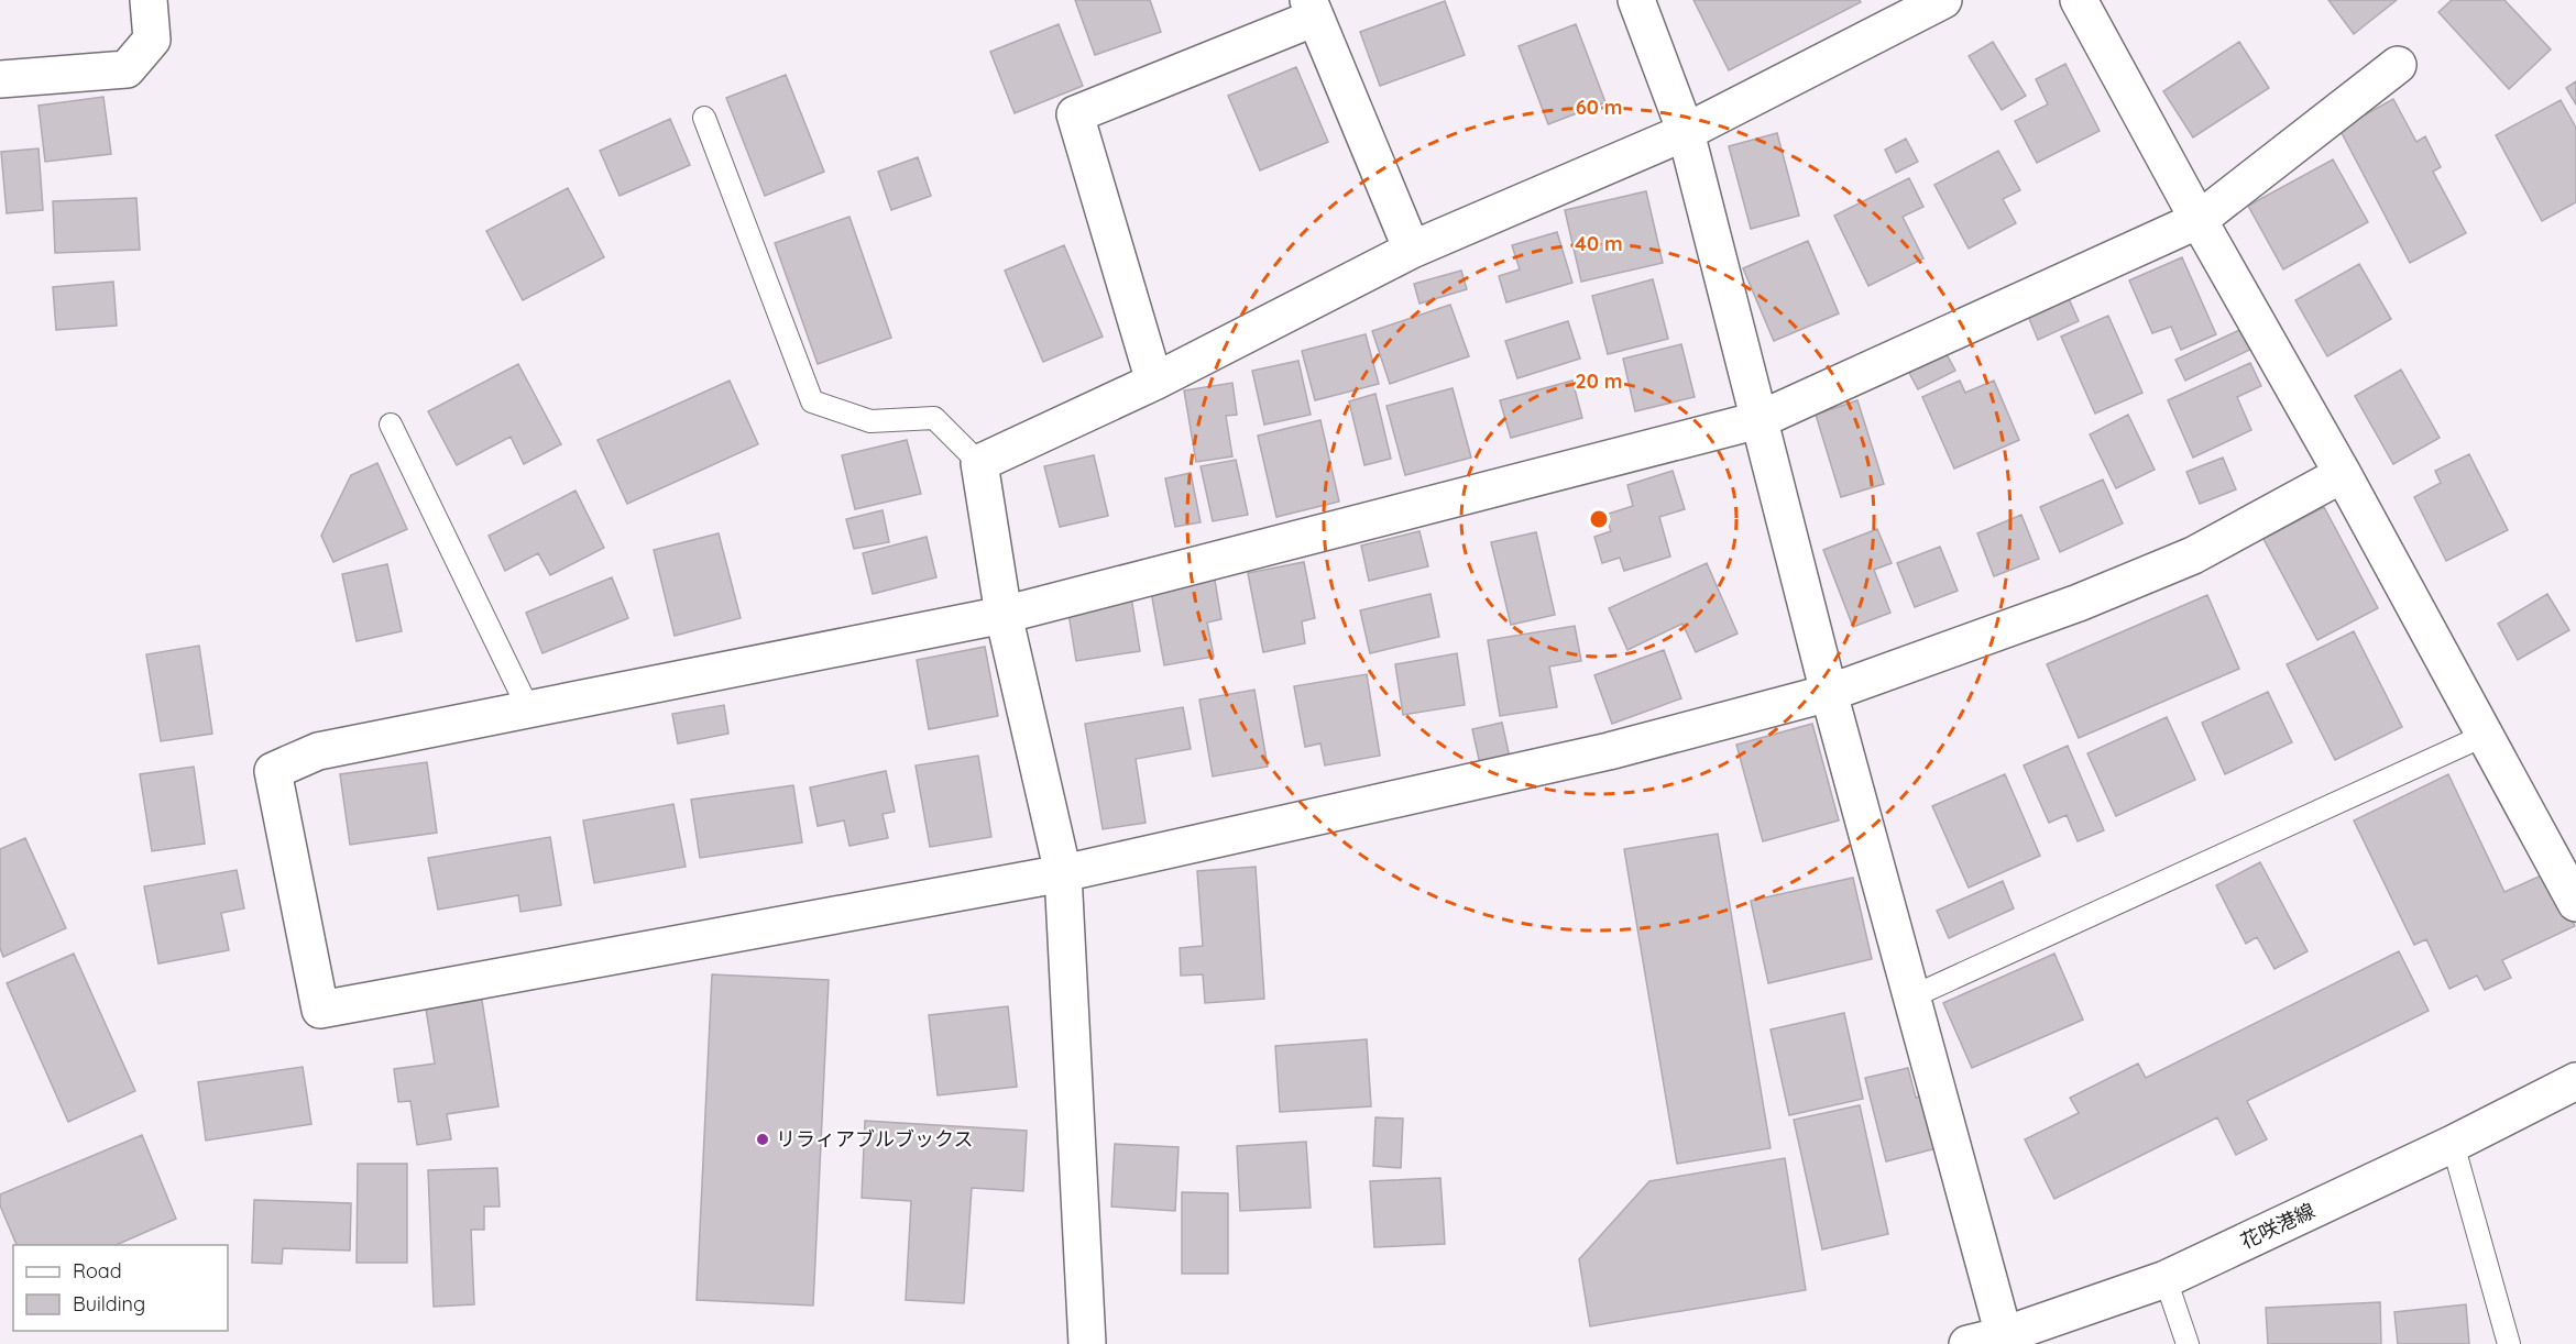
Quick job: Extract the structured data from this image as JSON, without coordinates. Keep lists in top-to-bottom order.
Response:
{
  "streets": {
    "street": ["花咲港線"]
  },
  "places": ["リラィアブルブックス"],
  "legend": ["Road", "Building"],
  "rings": ["60 m", "40 m", "20 m"]
}
